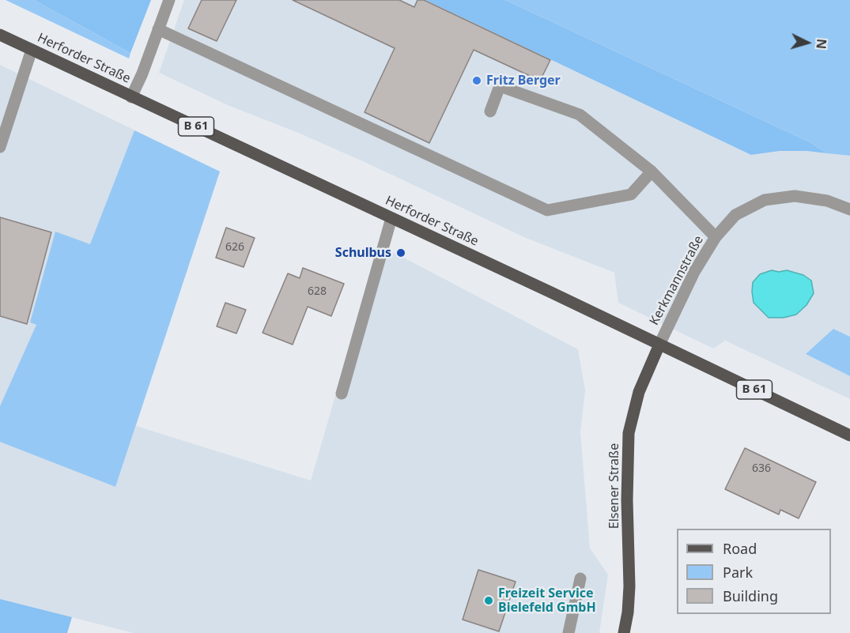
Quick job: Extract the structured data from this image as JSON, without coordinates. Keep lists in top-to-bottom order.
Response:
{
  "streets": {
    "main road": ["Herforder Straße", "B 61", "Elsener Straße"],
    "street": ["Kerkmannstraße"]
  },
  "crossings": [
    ["Herforder Straße", "Kerkmannstraße"],
    ["Herforder Straße", "Elsener Straße"],
    ["Kerkmannstraße", "Elsener Straße"]
  ],
  "places": ["Fritz Berger", "Schulbus", "Freizeit Service Bielefeld GmbH"],
  "house_numbers": ["626", "628", "636"],
  "legend": ["Road", "Park", "Building"],
  "north": "right"
}
